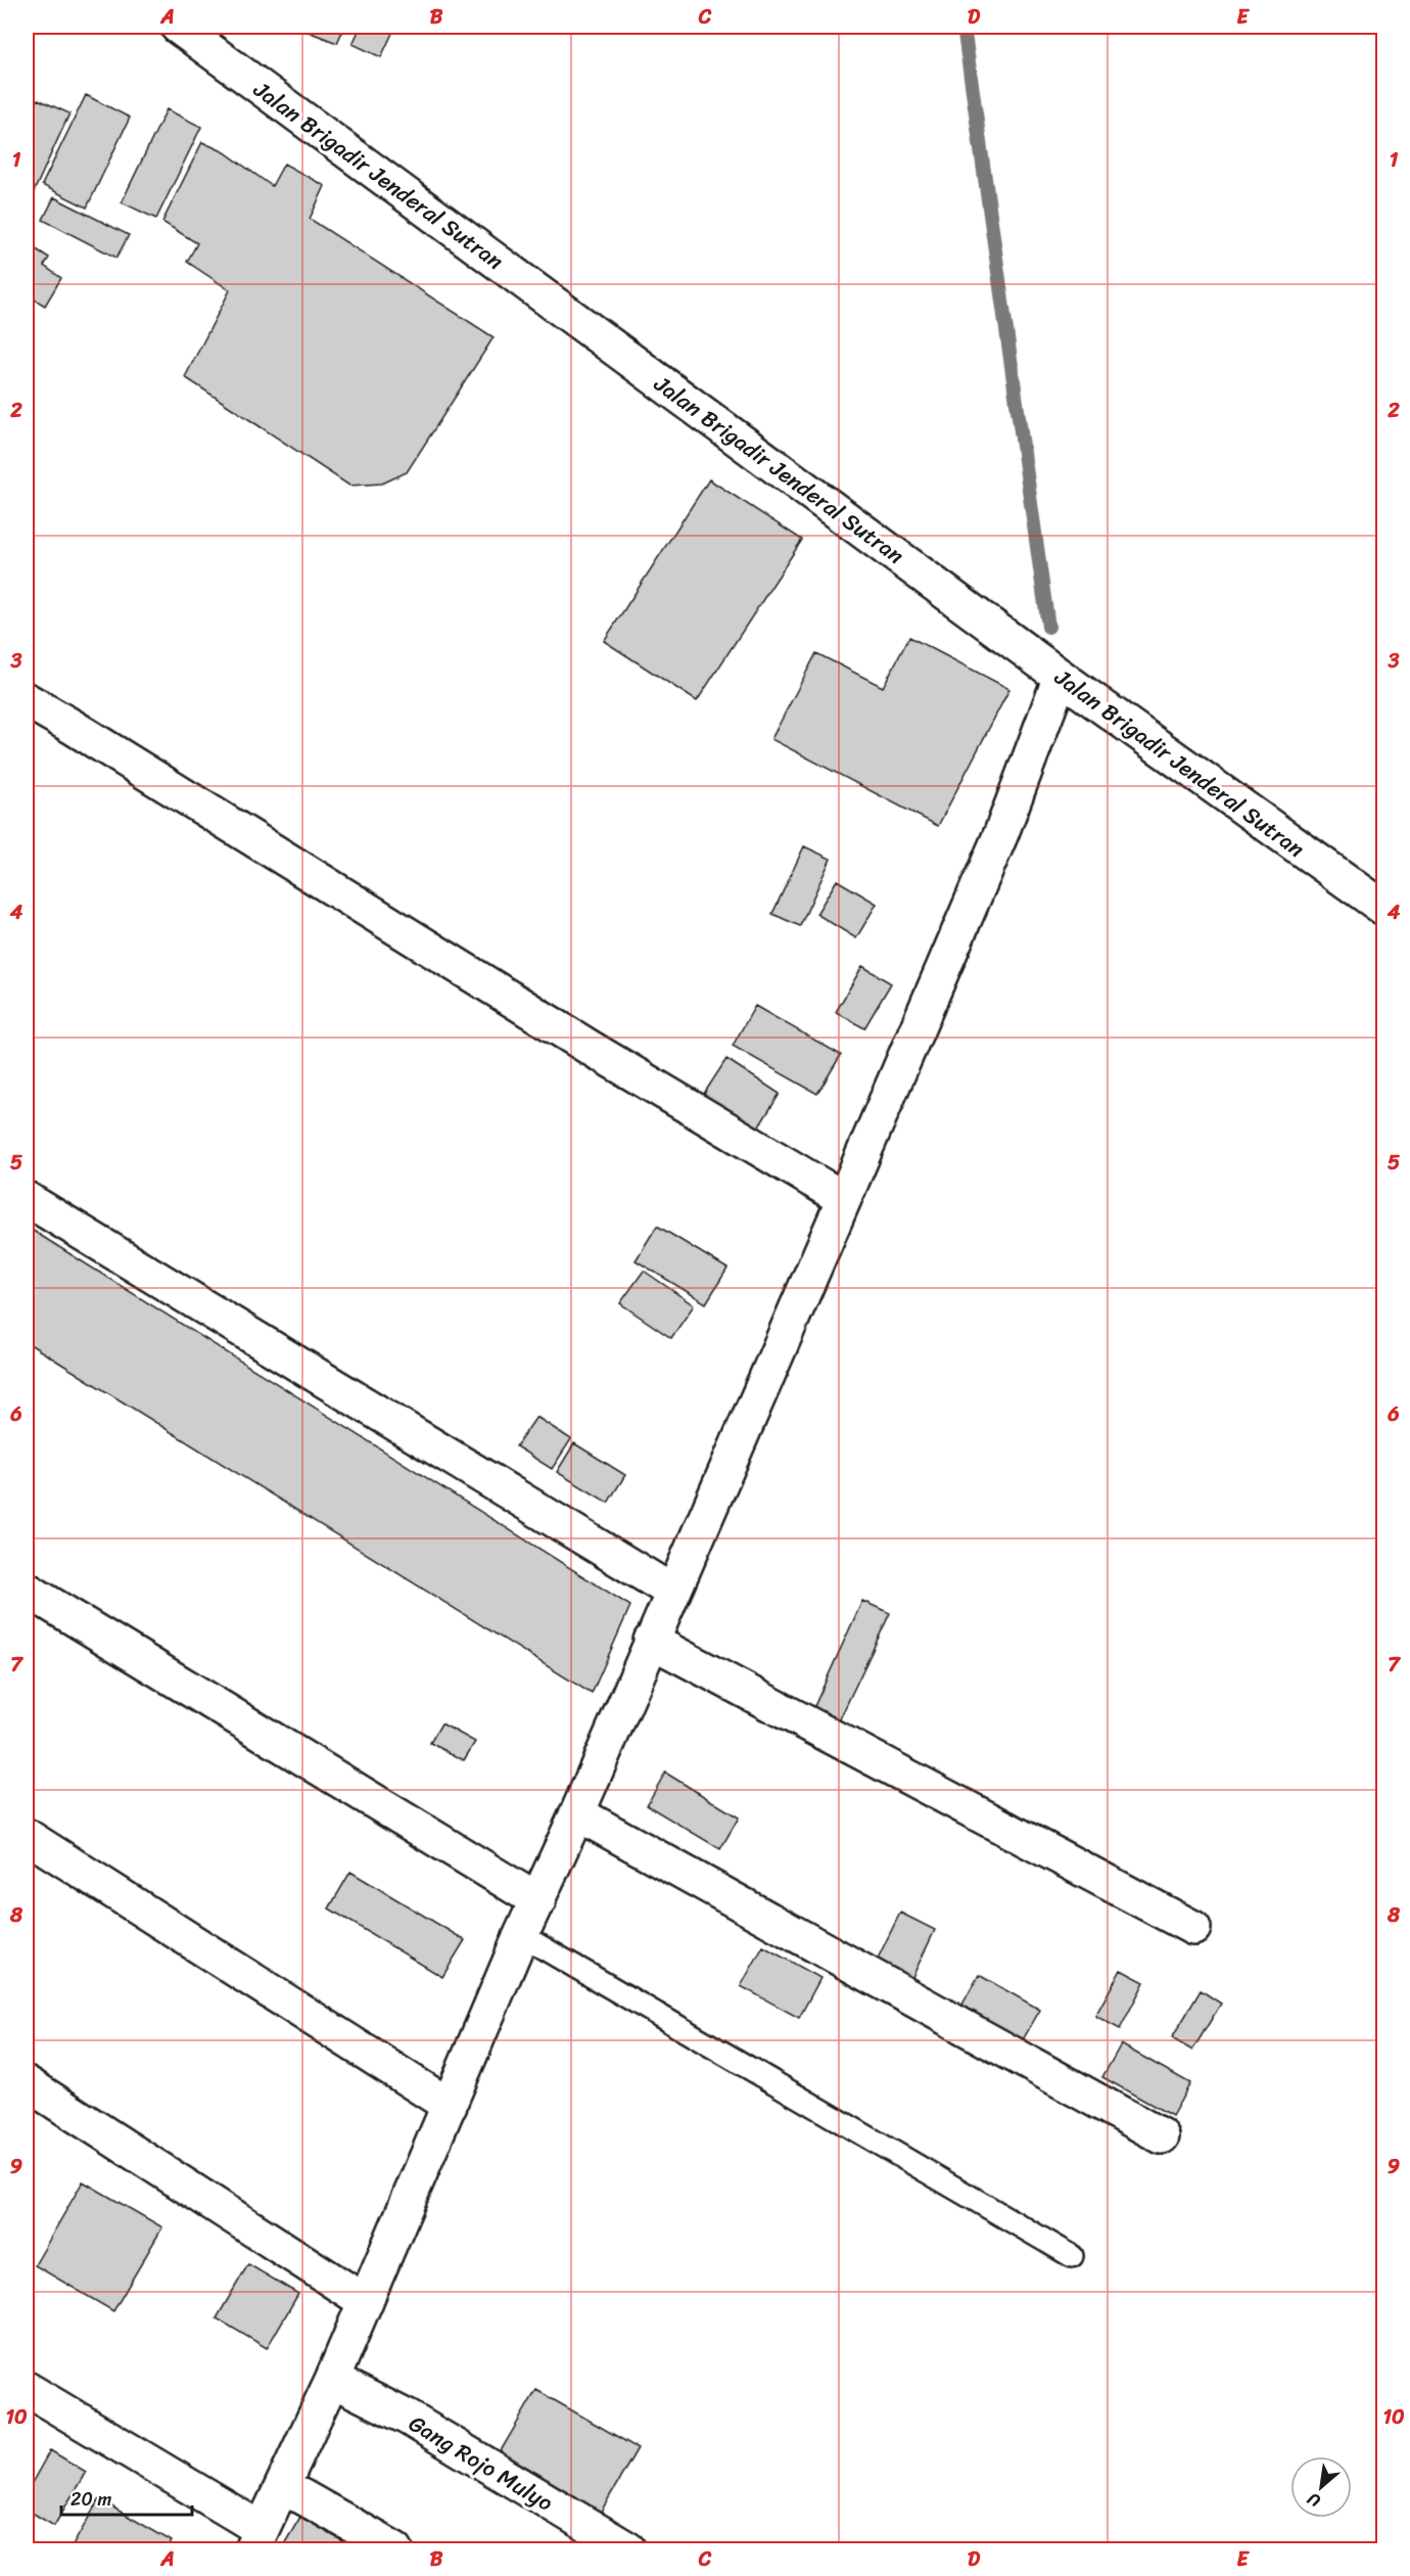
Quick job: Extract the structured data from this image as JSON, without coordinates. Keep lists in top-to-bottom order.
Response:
{
  "streets": {
    "street": ["Jalan Brigadir Jenderal Sutran", "Gang Rojo Mulyo"]
  },
  "scale_bar": "20 m",
  "north": "bottom left",
  "grid": {
    "columns": [
      "A",
      "B",
      "C",
      "D",
      "E"
    ],
    "rows": [
      "1",
      "2",
      "3",
      "4",
      "5",
      "6",
      "7",
      "8",
      "9",
      "10"
    ]
  }
}
